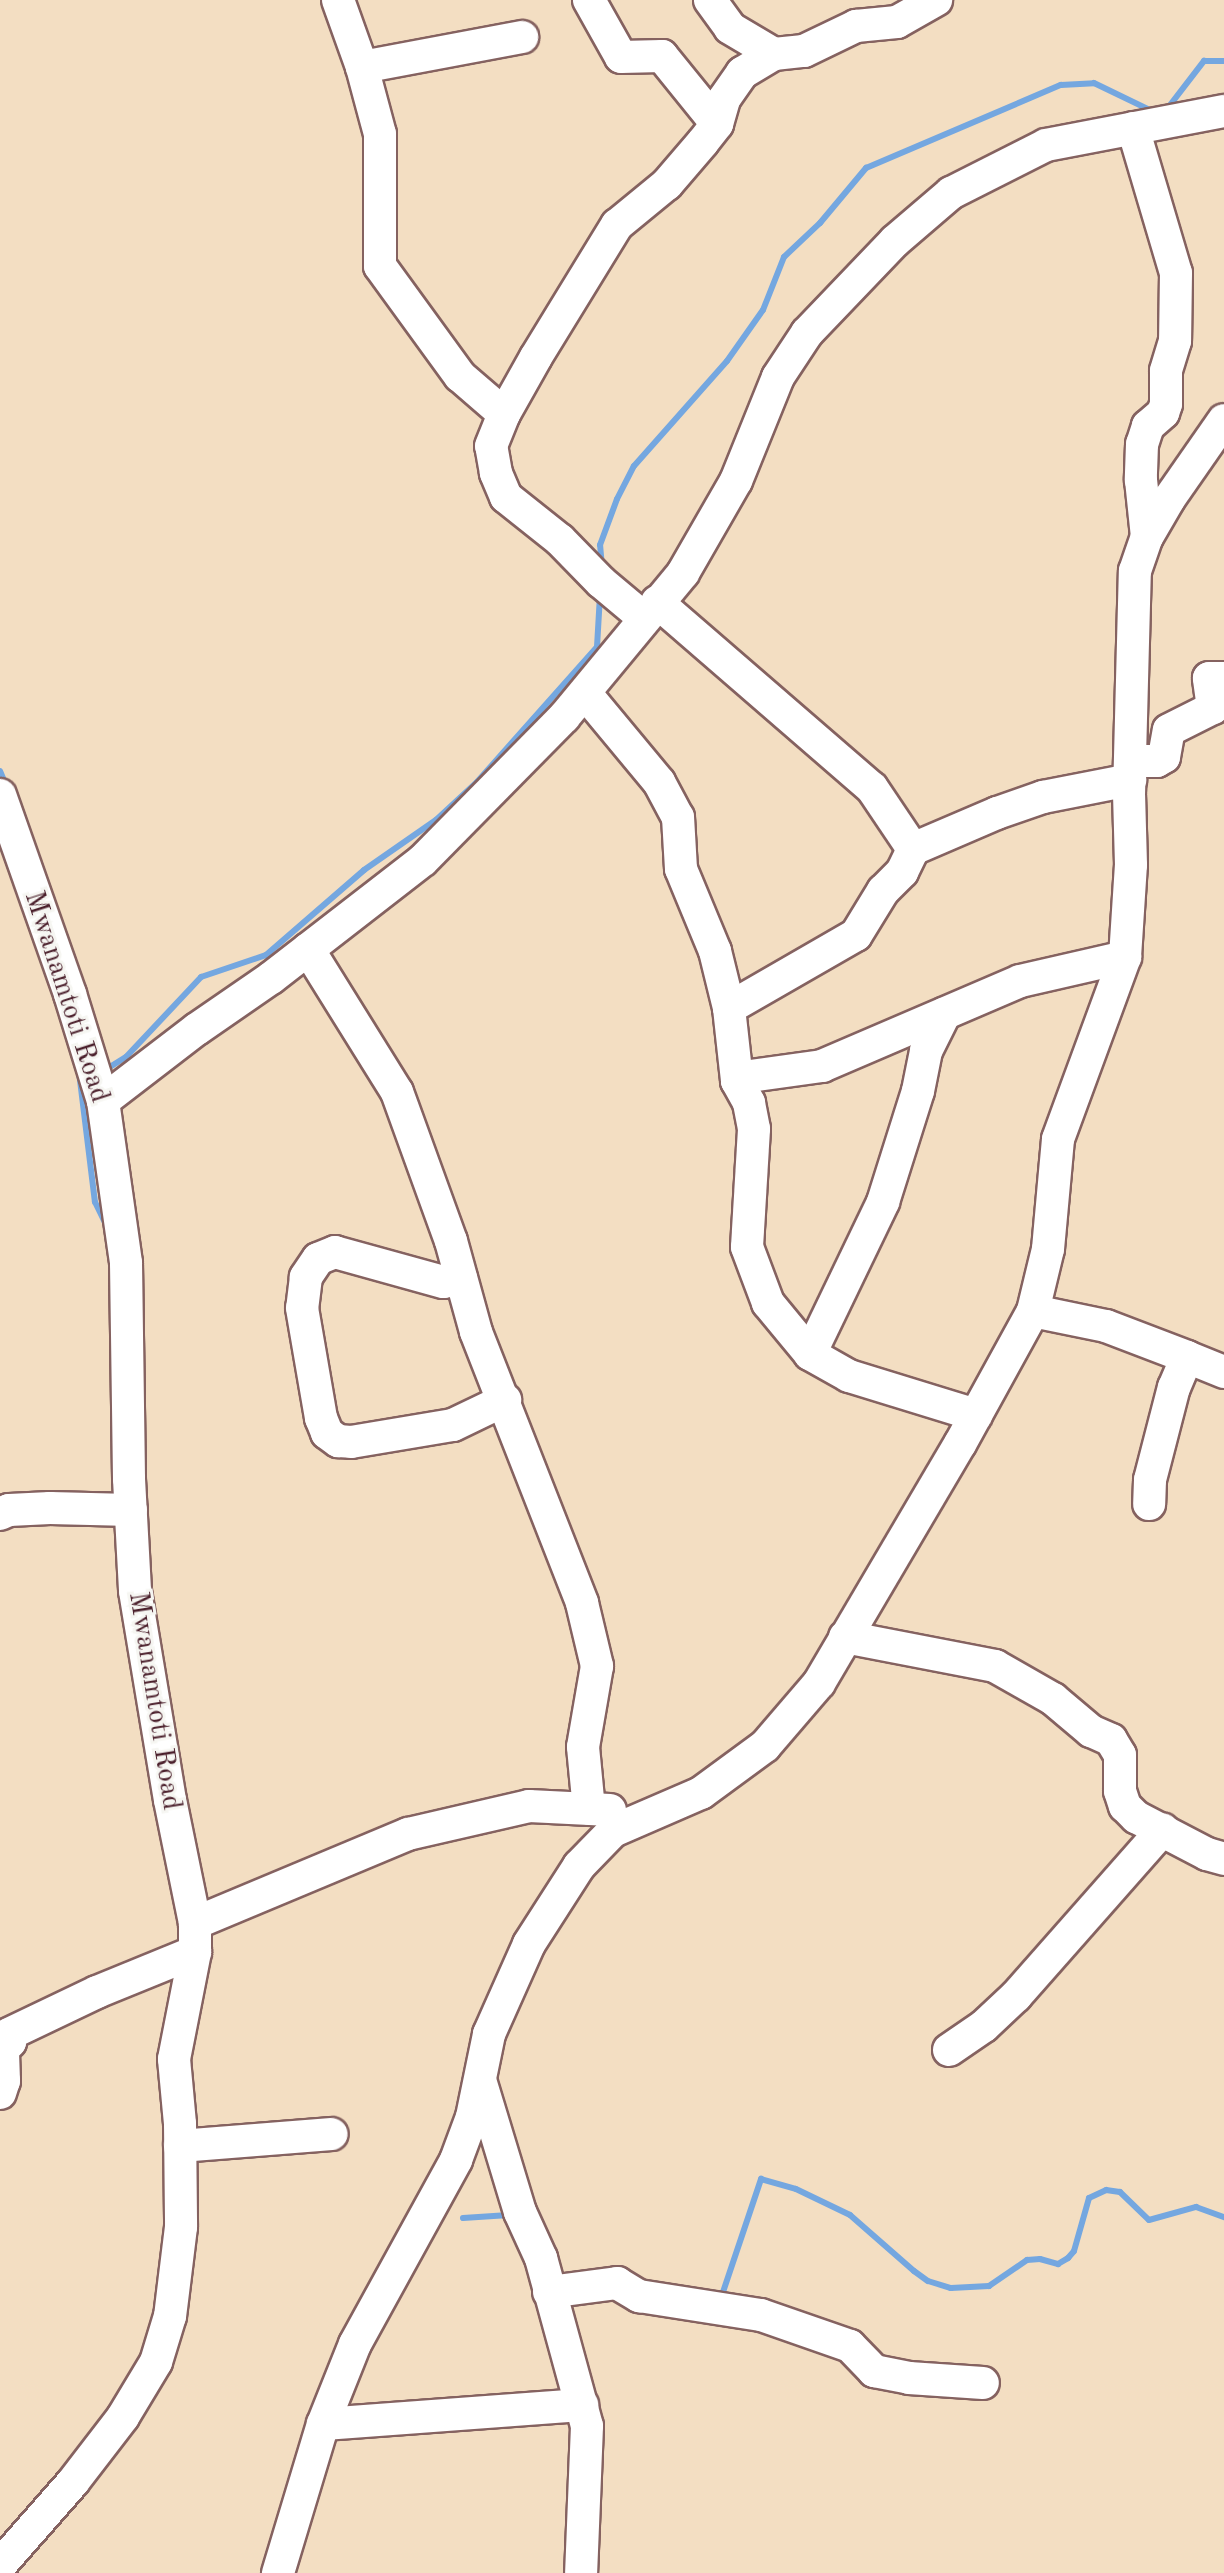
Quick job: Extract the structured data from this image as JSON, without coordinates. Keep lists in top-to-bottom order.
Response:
{
  "streets": {
    "street": ["Mwanamtoti Road"]
  }
}
